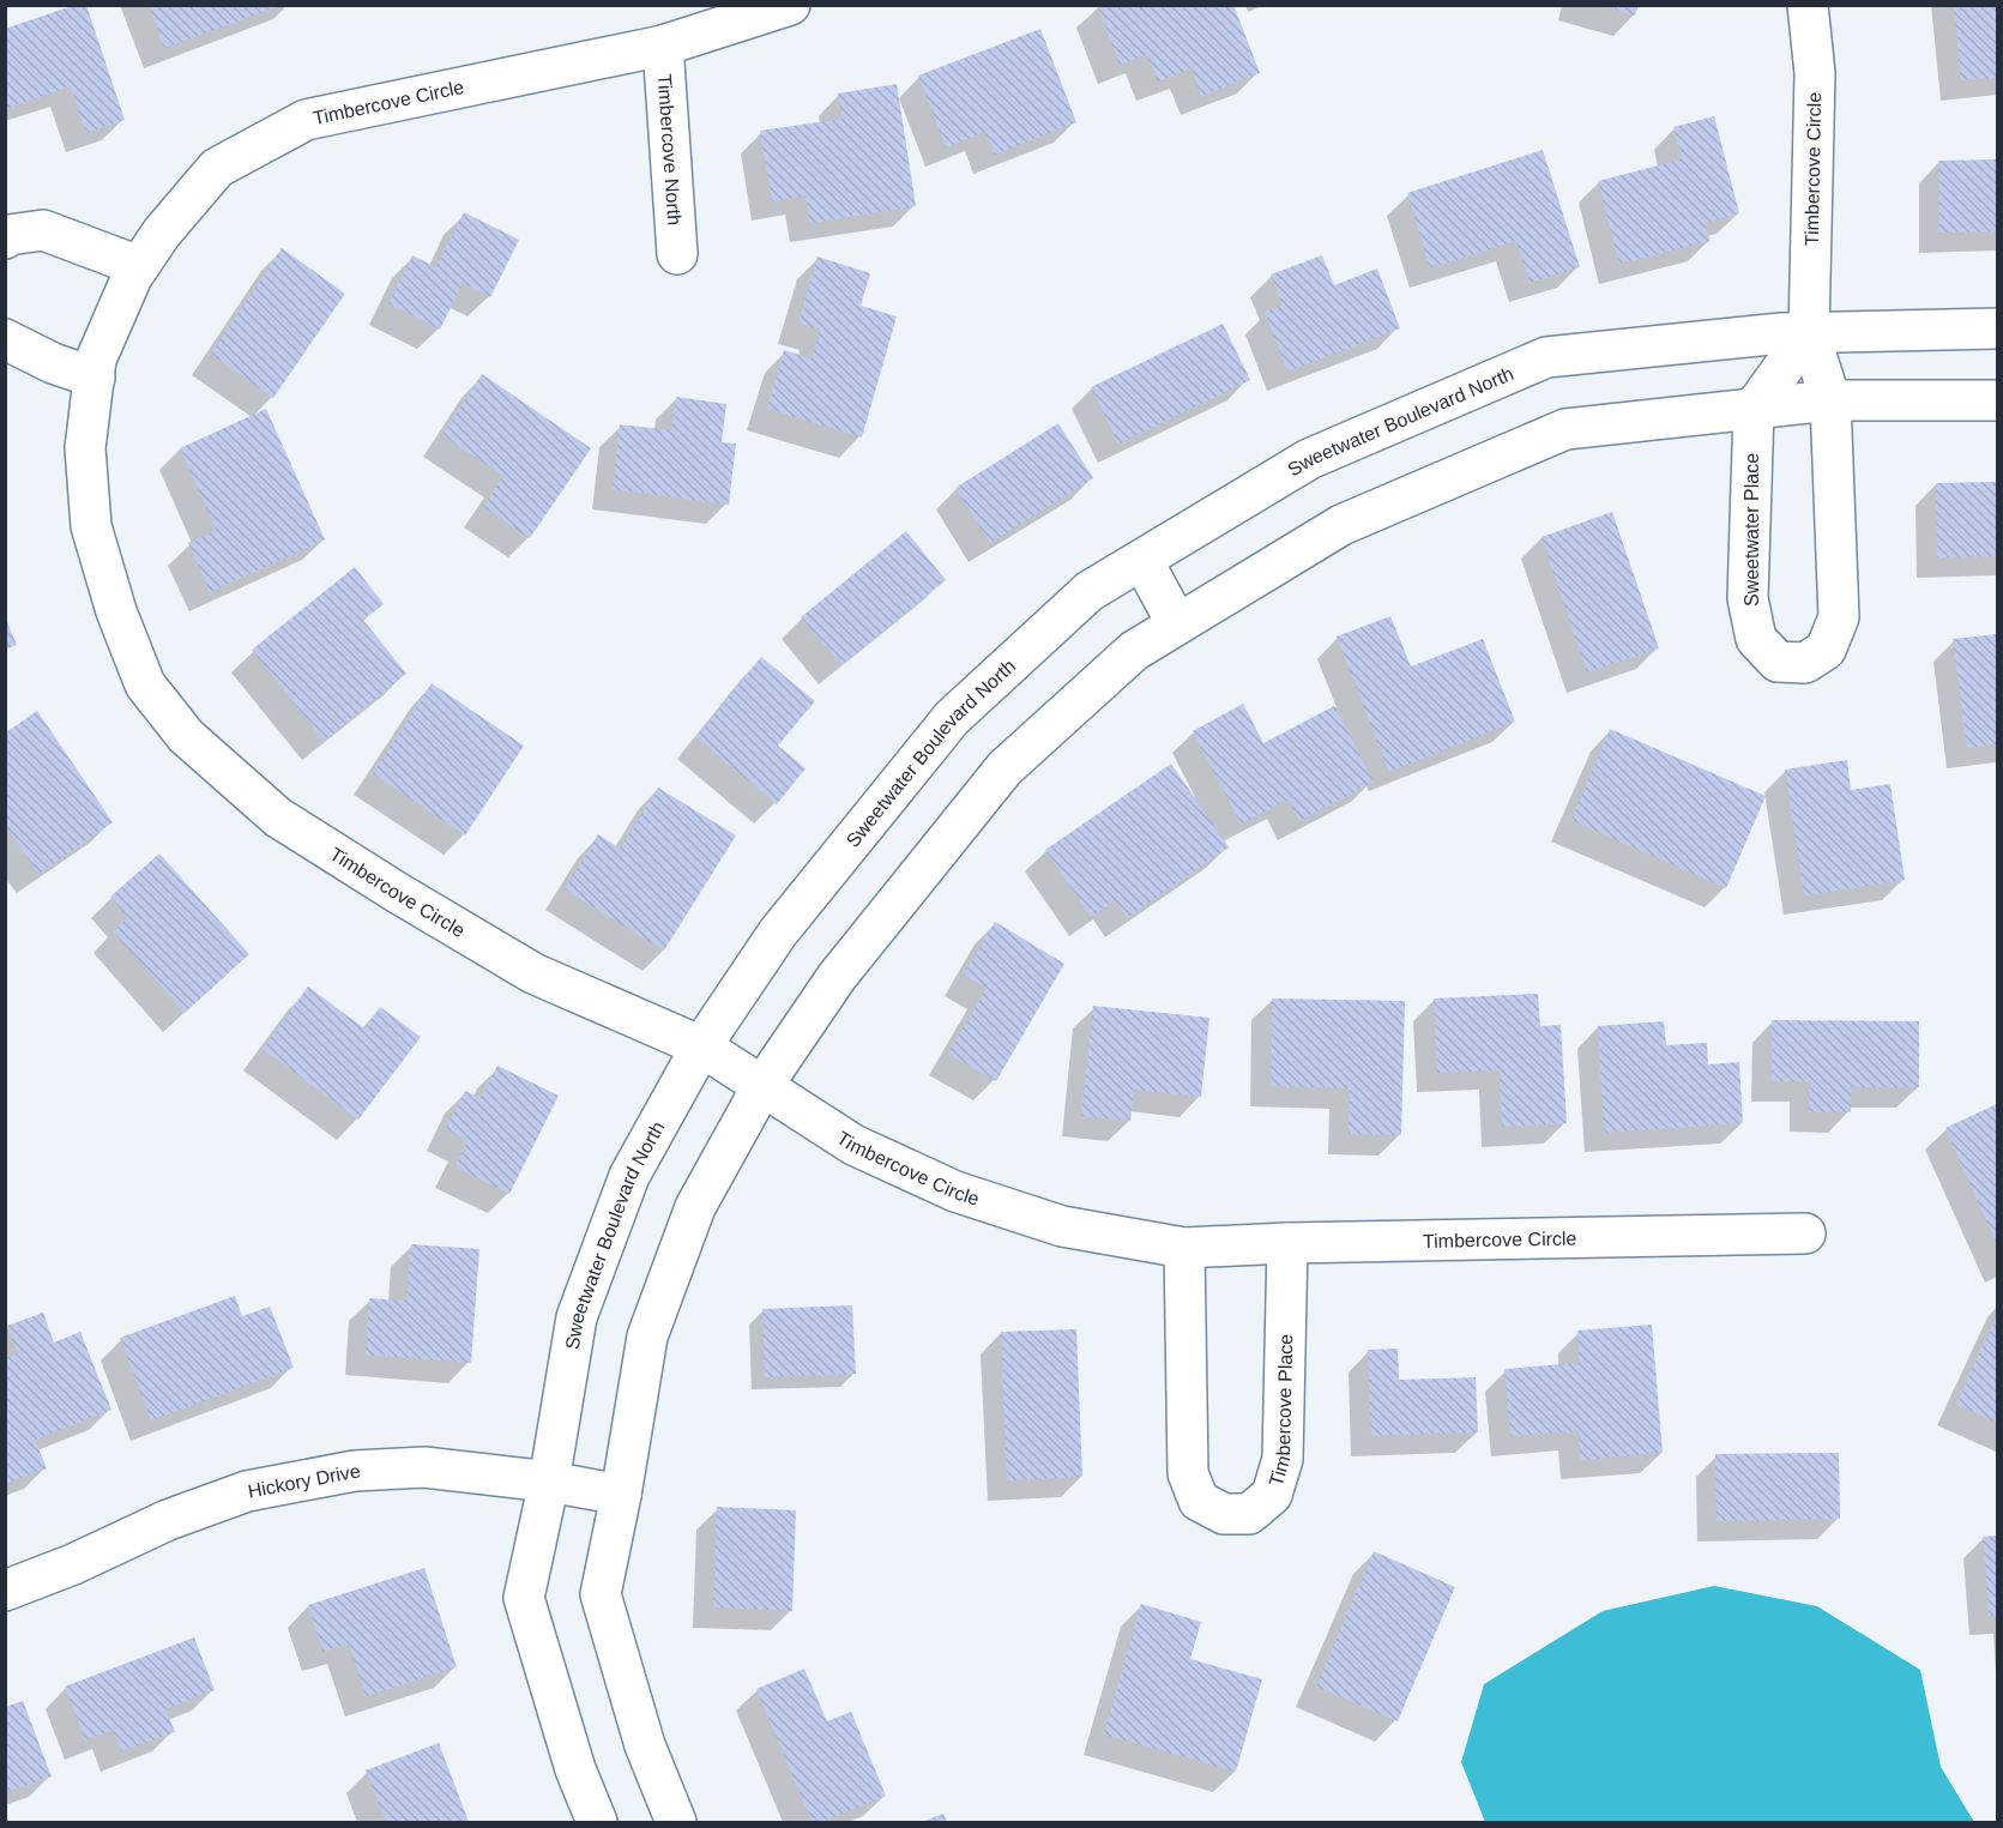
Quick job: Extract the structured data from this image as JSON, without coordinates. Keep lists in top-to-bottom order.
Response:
{
  "streets": {
    "street": [
      "Timbercove Circle",
      "Timbercove North",
      "Sweetwater Boulevard North",
      "Sweetwater Place",
      "Timbercove Place",
      "Hickory Drive"
    ]
  },
  "crossings": [
    ["Timbercove Circle", "Timbercove North"],
    ["Timbercove Circle", "Sweetwater Boulevard North"],
    ["Timbercove Circle", "Sweetwater Place"],
    ["Timbercove Circle", "Timbercove Place"],
    ["Sweetwater Boulevard North", "Sweetwater Place"],
    ["Sweetwater Boulevard North", "Hickory Drive"]
  ]
}
